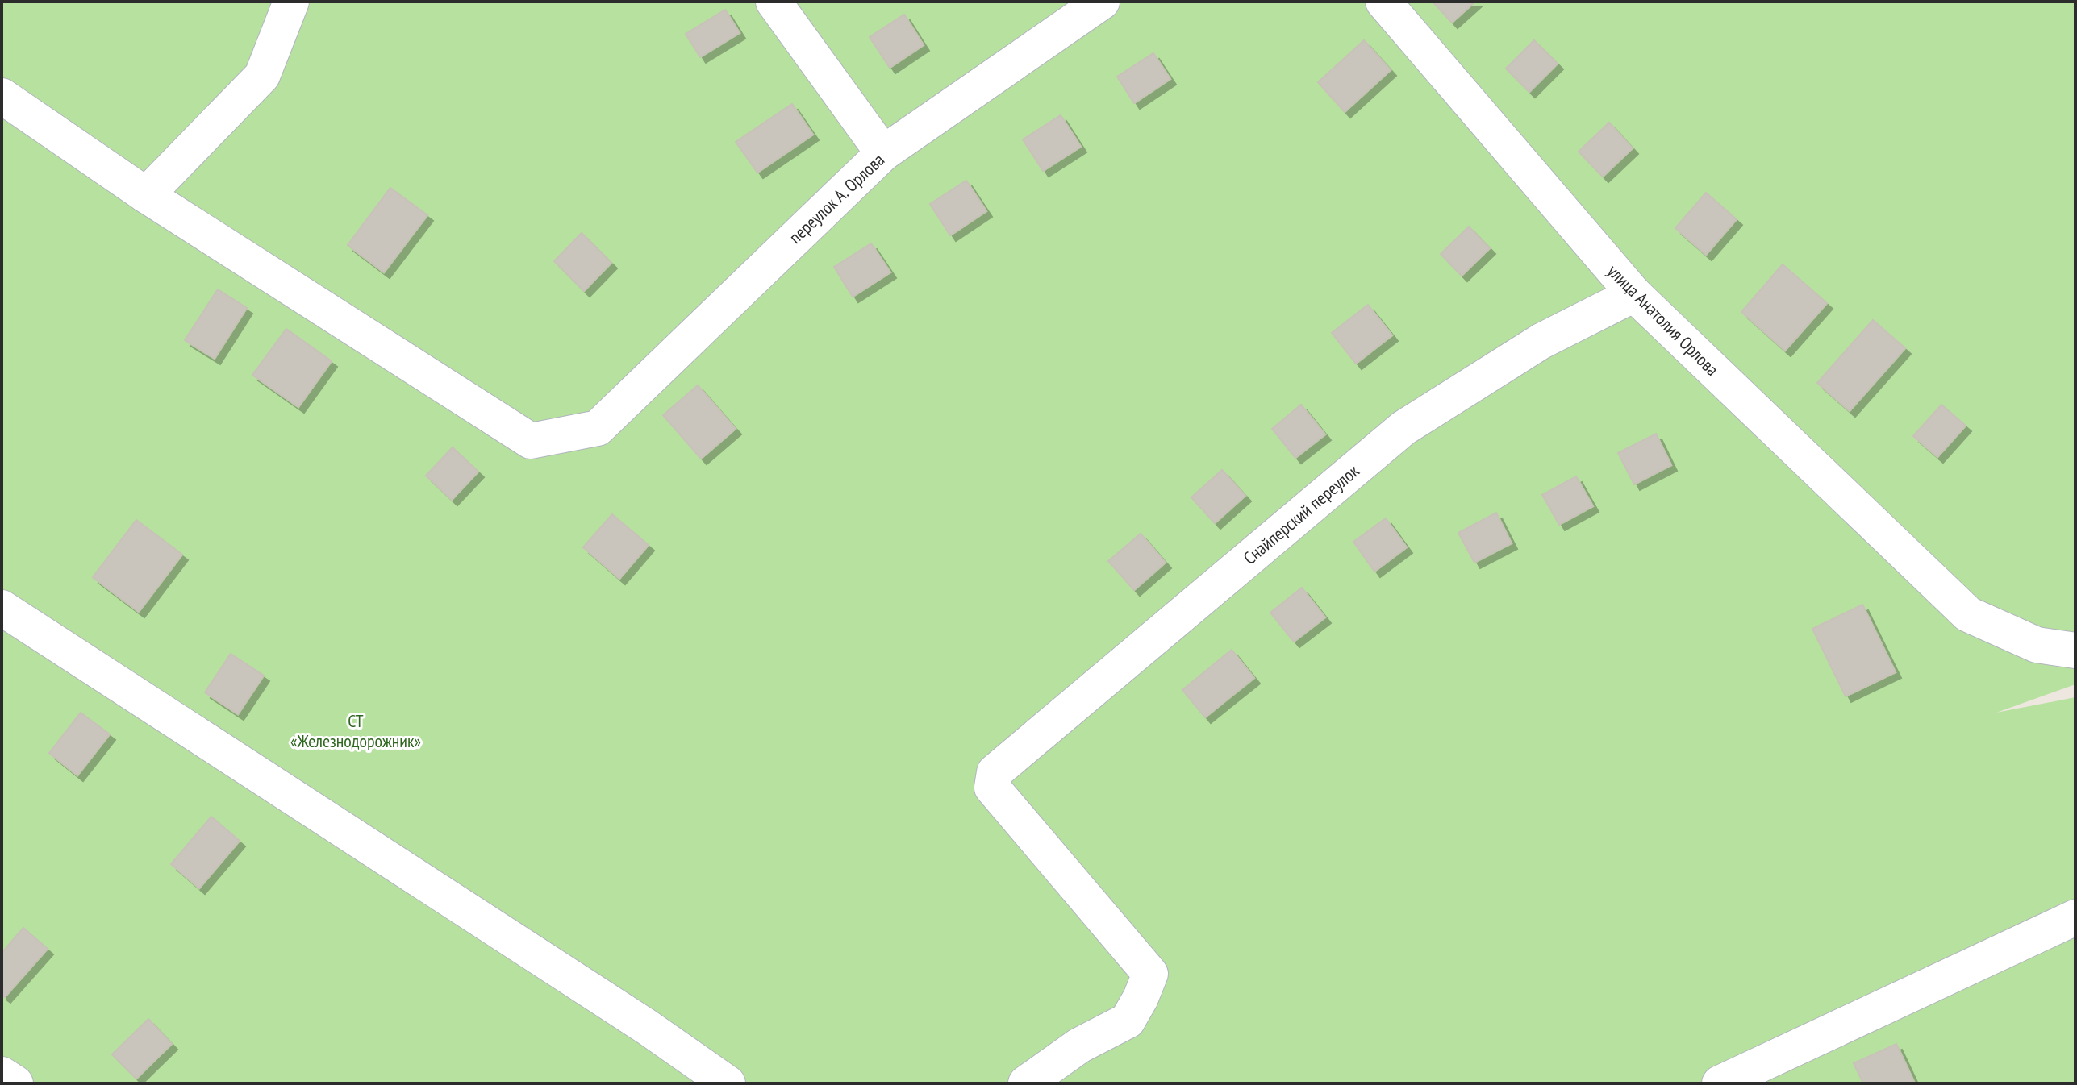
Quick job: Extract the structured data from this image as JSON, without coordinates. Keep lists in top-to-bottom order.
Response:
{
  "streets": {
    "street": ["переулок А. Орлова", "улица Анатолия Орлова", "Снайперский переулок"]
  },
  "crossings": [
    ["улица Анатолия Орлова", "Снайперский переулок"]
  ],
  "parks": ["СТ «Железнодорожник»"]
}
